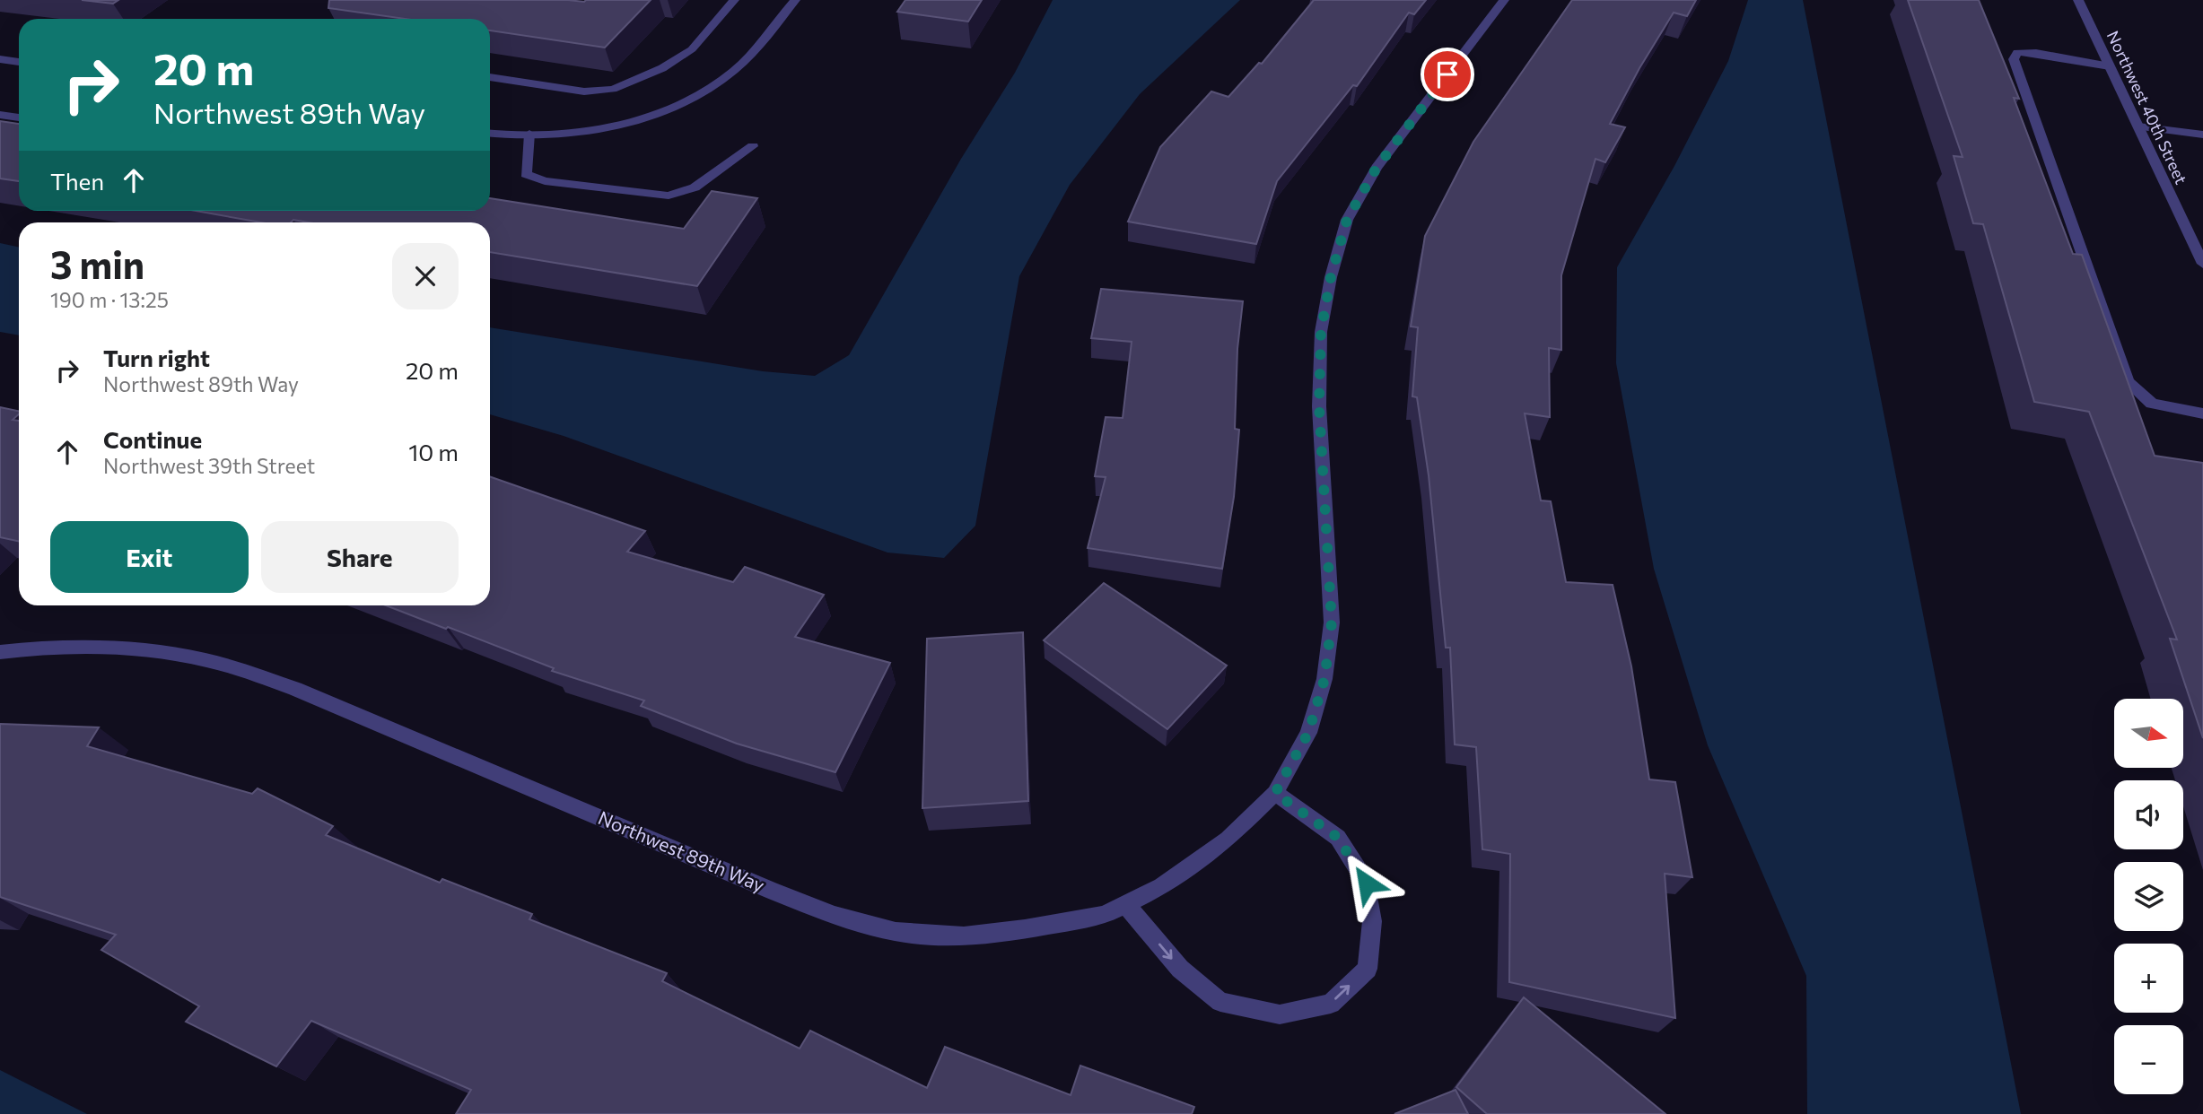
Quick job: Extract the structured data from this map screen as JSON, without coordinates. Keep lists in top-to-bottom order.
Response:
{
  "streets": {
    "street": ["Northwest 40th Street", "Northwest 89th Way"]
  },
  "north": "right",
  "page": {
    "turn": ["20 m", "Northwest 89th Way"],
    "then": "Then",
    "heading": ["3 min", "190 m · 13:25"],
    "list": [
      {
        "name": "Turn right",
        "note": "Northwest 89th Way",
        "value": "20 m"
      },
      {
        "name": "Continue",
        "note": "Northwest 39th Street",
        "value": "10 m"
      }
    ],
    "buttons": ["Exit", "Share"],
    "map_buttons": ["+", "−"]
  }
}
